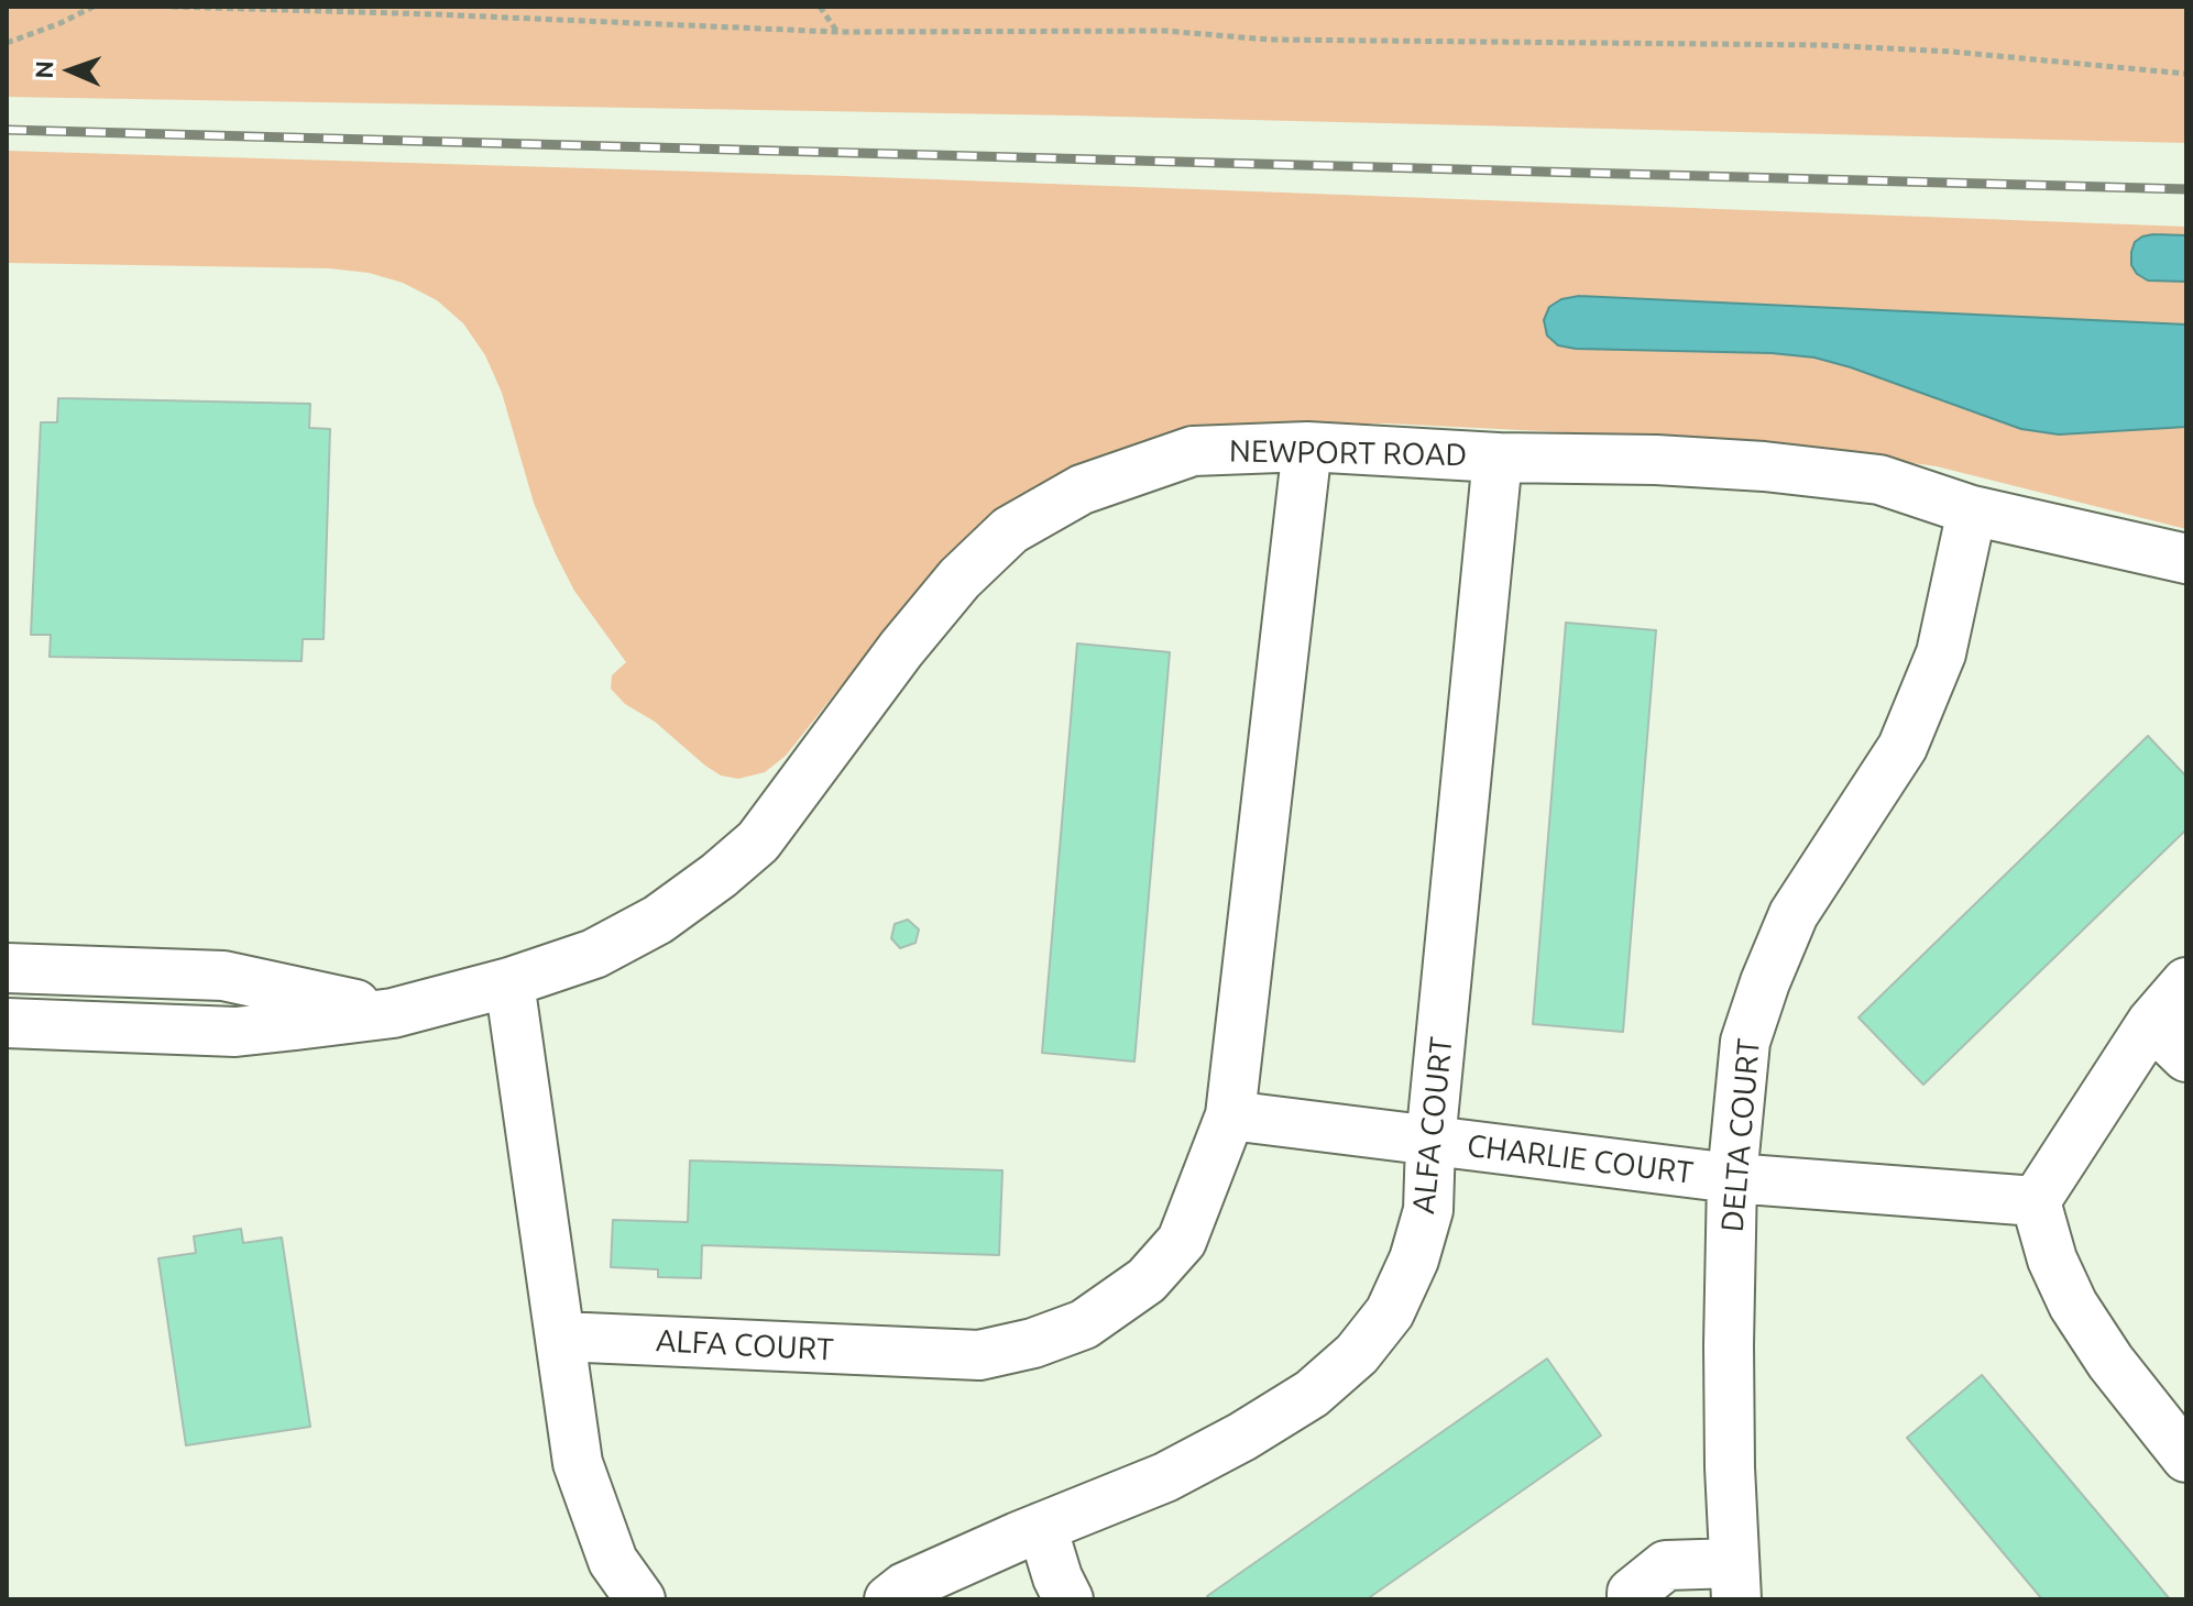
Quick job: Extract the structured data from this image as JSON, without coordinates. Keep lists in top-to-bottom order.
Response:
{
  "streets": {
    "street": [
      "NEWPORT ROAD",
      "ALFA COURT",
      "DELTA COURT",
      "CHARLIE COURT"
    ]
  },
  "crossings": [
    ["NEWPORT ROAD", "ALFA COURT"],
    ["NEWPORT ROAD", "DELTA COURT"],
    ["ALFA COURT", "CHARLIE COURT"],
    ["DELTA COURT", "CHARLIE COURT"]
  ],
  "north": "left"
}
